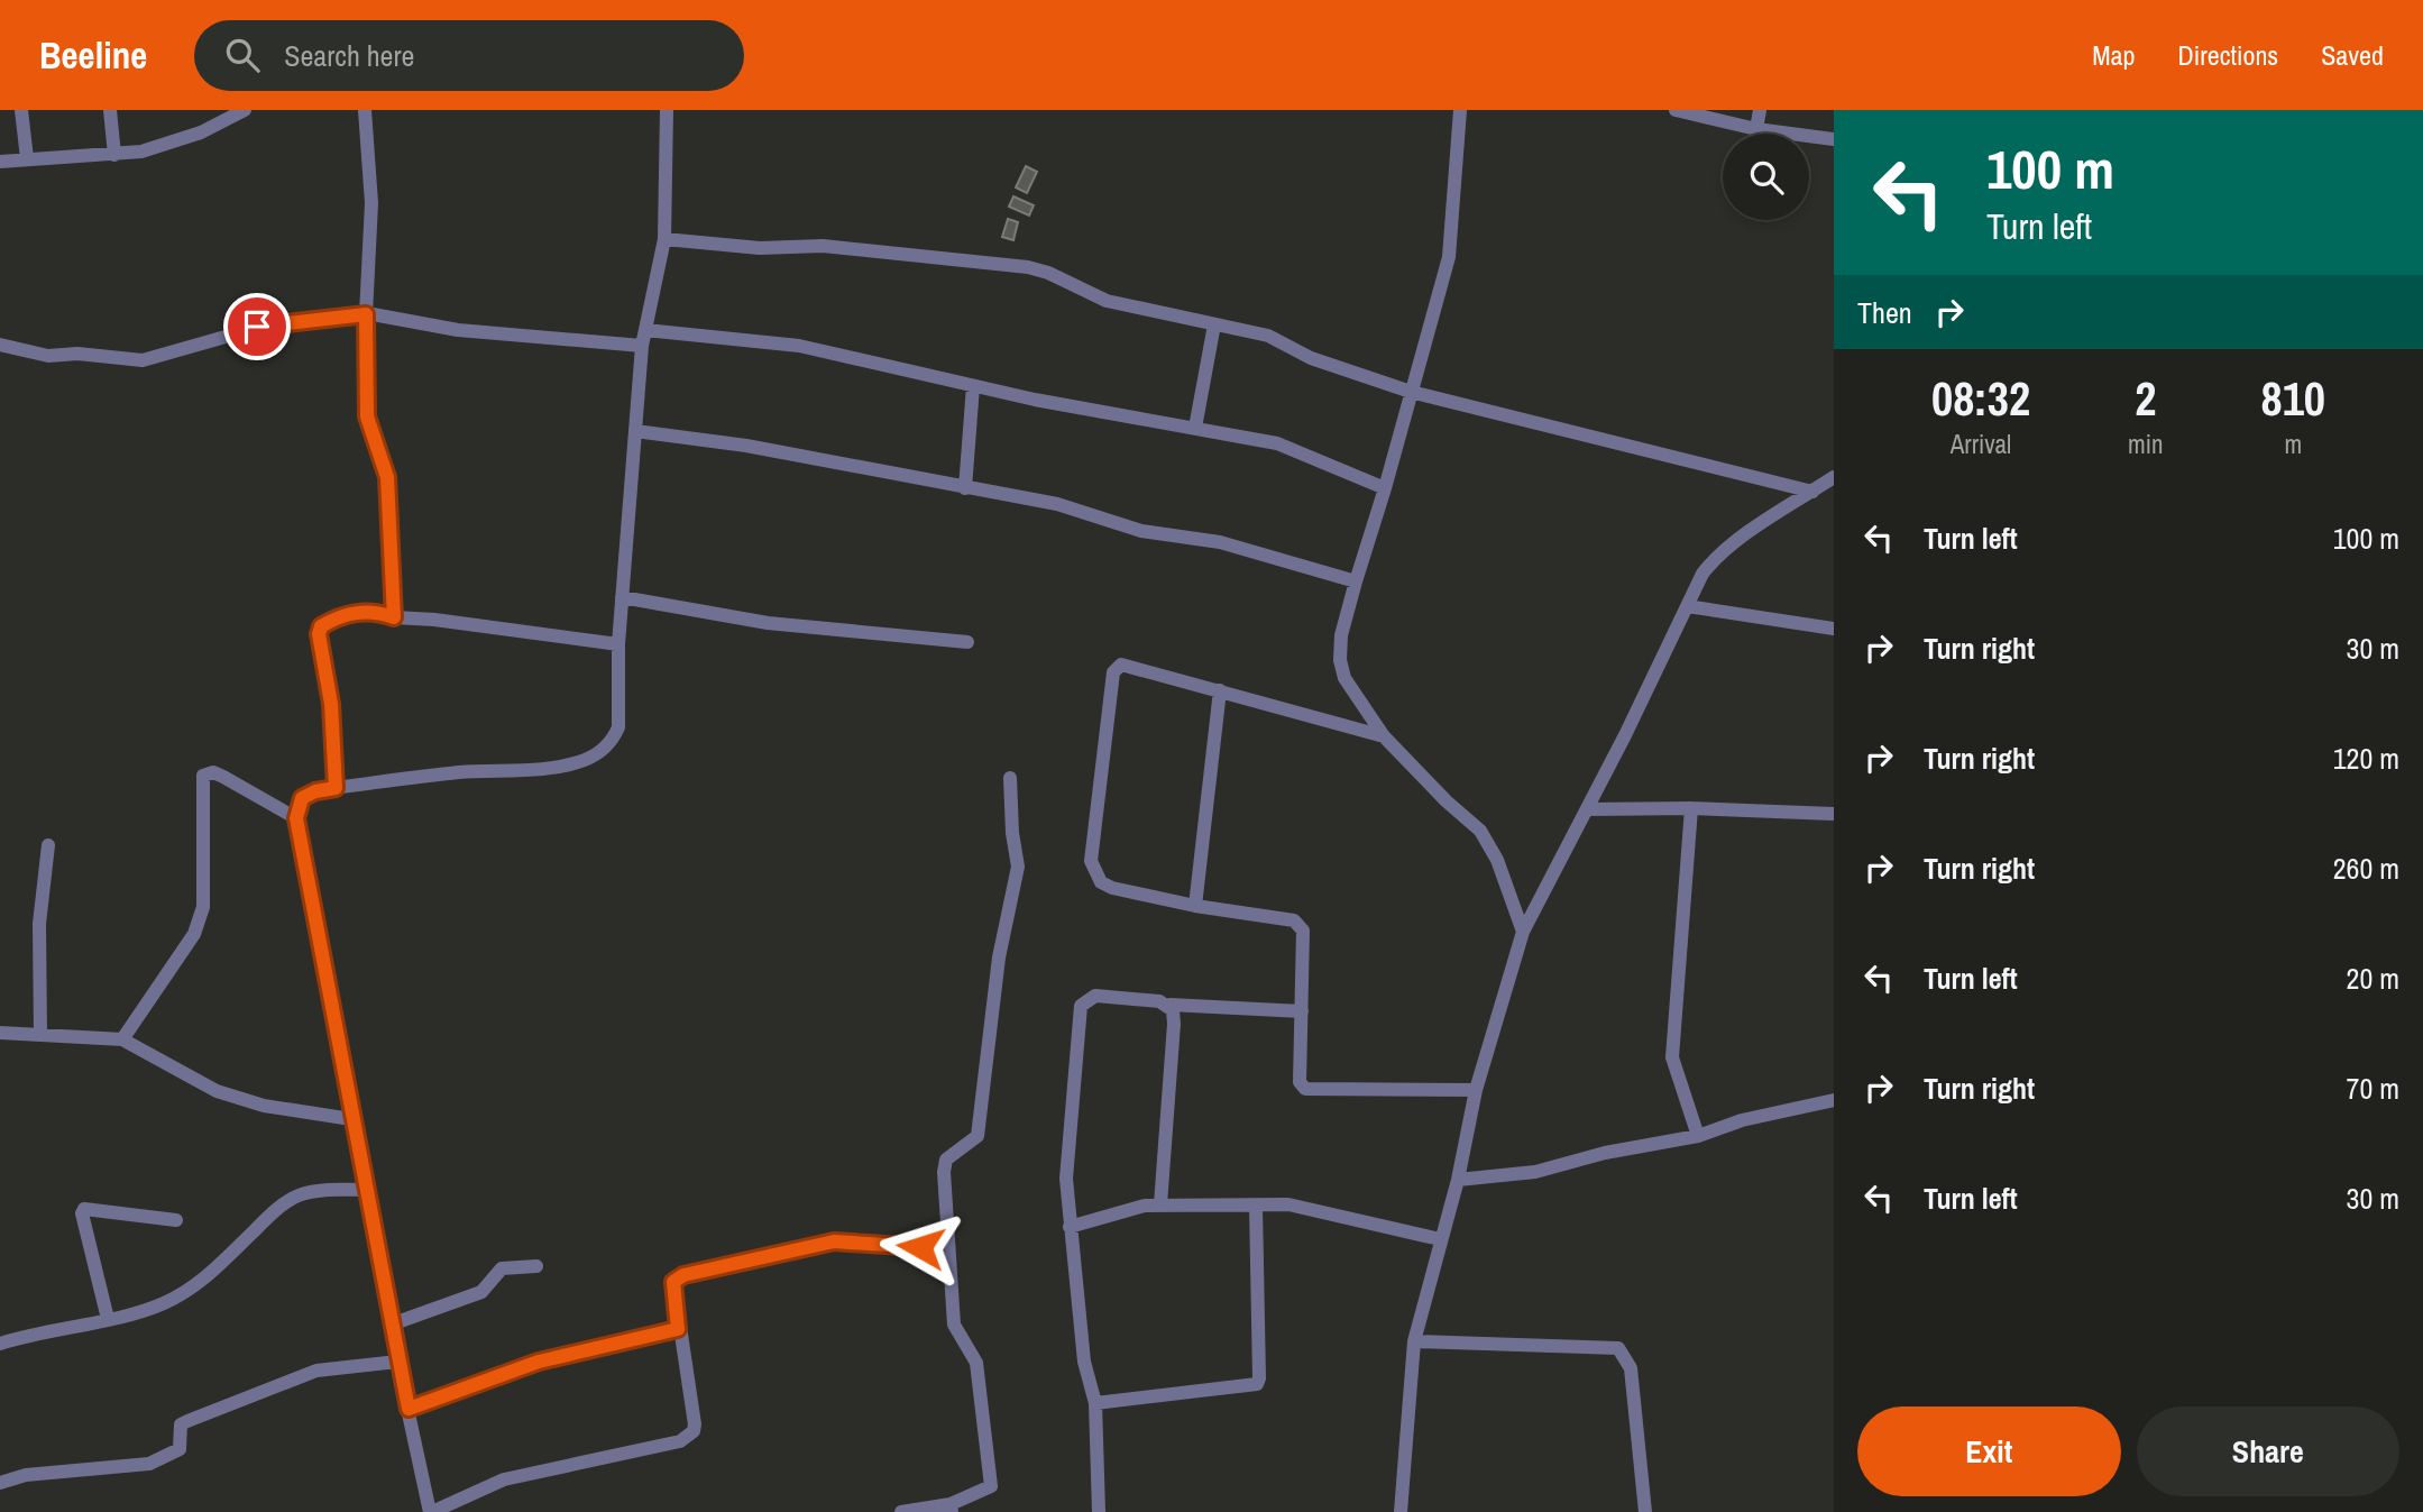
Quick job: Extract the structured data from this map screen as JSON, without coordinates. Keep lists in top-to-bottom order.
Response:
{
  "page": {
    "header": "Beeline",
    "search": "Search here",
    "nav": ["Map", "Directions", "Saved"],
    "turn": ["100 m", "Turn left"],
    "then": "Then",
    "eta": [
      "08:32",
      "Arrival",
      "2",
      "min",
      "810",
      "m"
    ],
    "list": [
      {
        "name": "Turn left",
        "value": "100 m"
      },
      {
        "name": "Turn right",
        "value": "30 m"
      },
      {
        "name": "Turn right",
        "value": "120 m"
      },
      {
        "name": "Turn right",
        "value": "260 m"
      },
      {
        "name": "Turn left",
        "value": "20 m"
      },
      {
        "name": "Turn right",
        "value": "70 m"
      },
      {
        "name": "Turn left",
        "value": "30 m"
      }
    ],
    "buttons": ["Exit", "Share"]
  }
}
